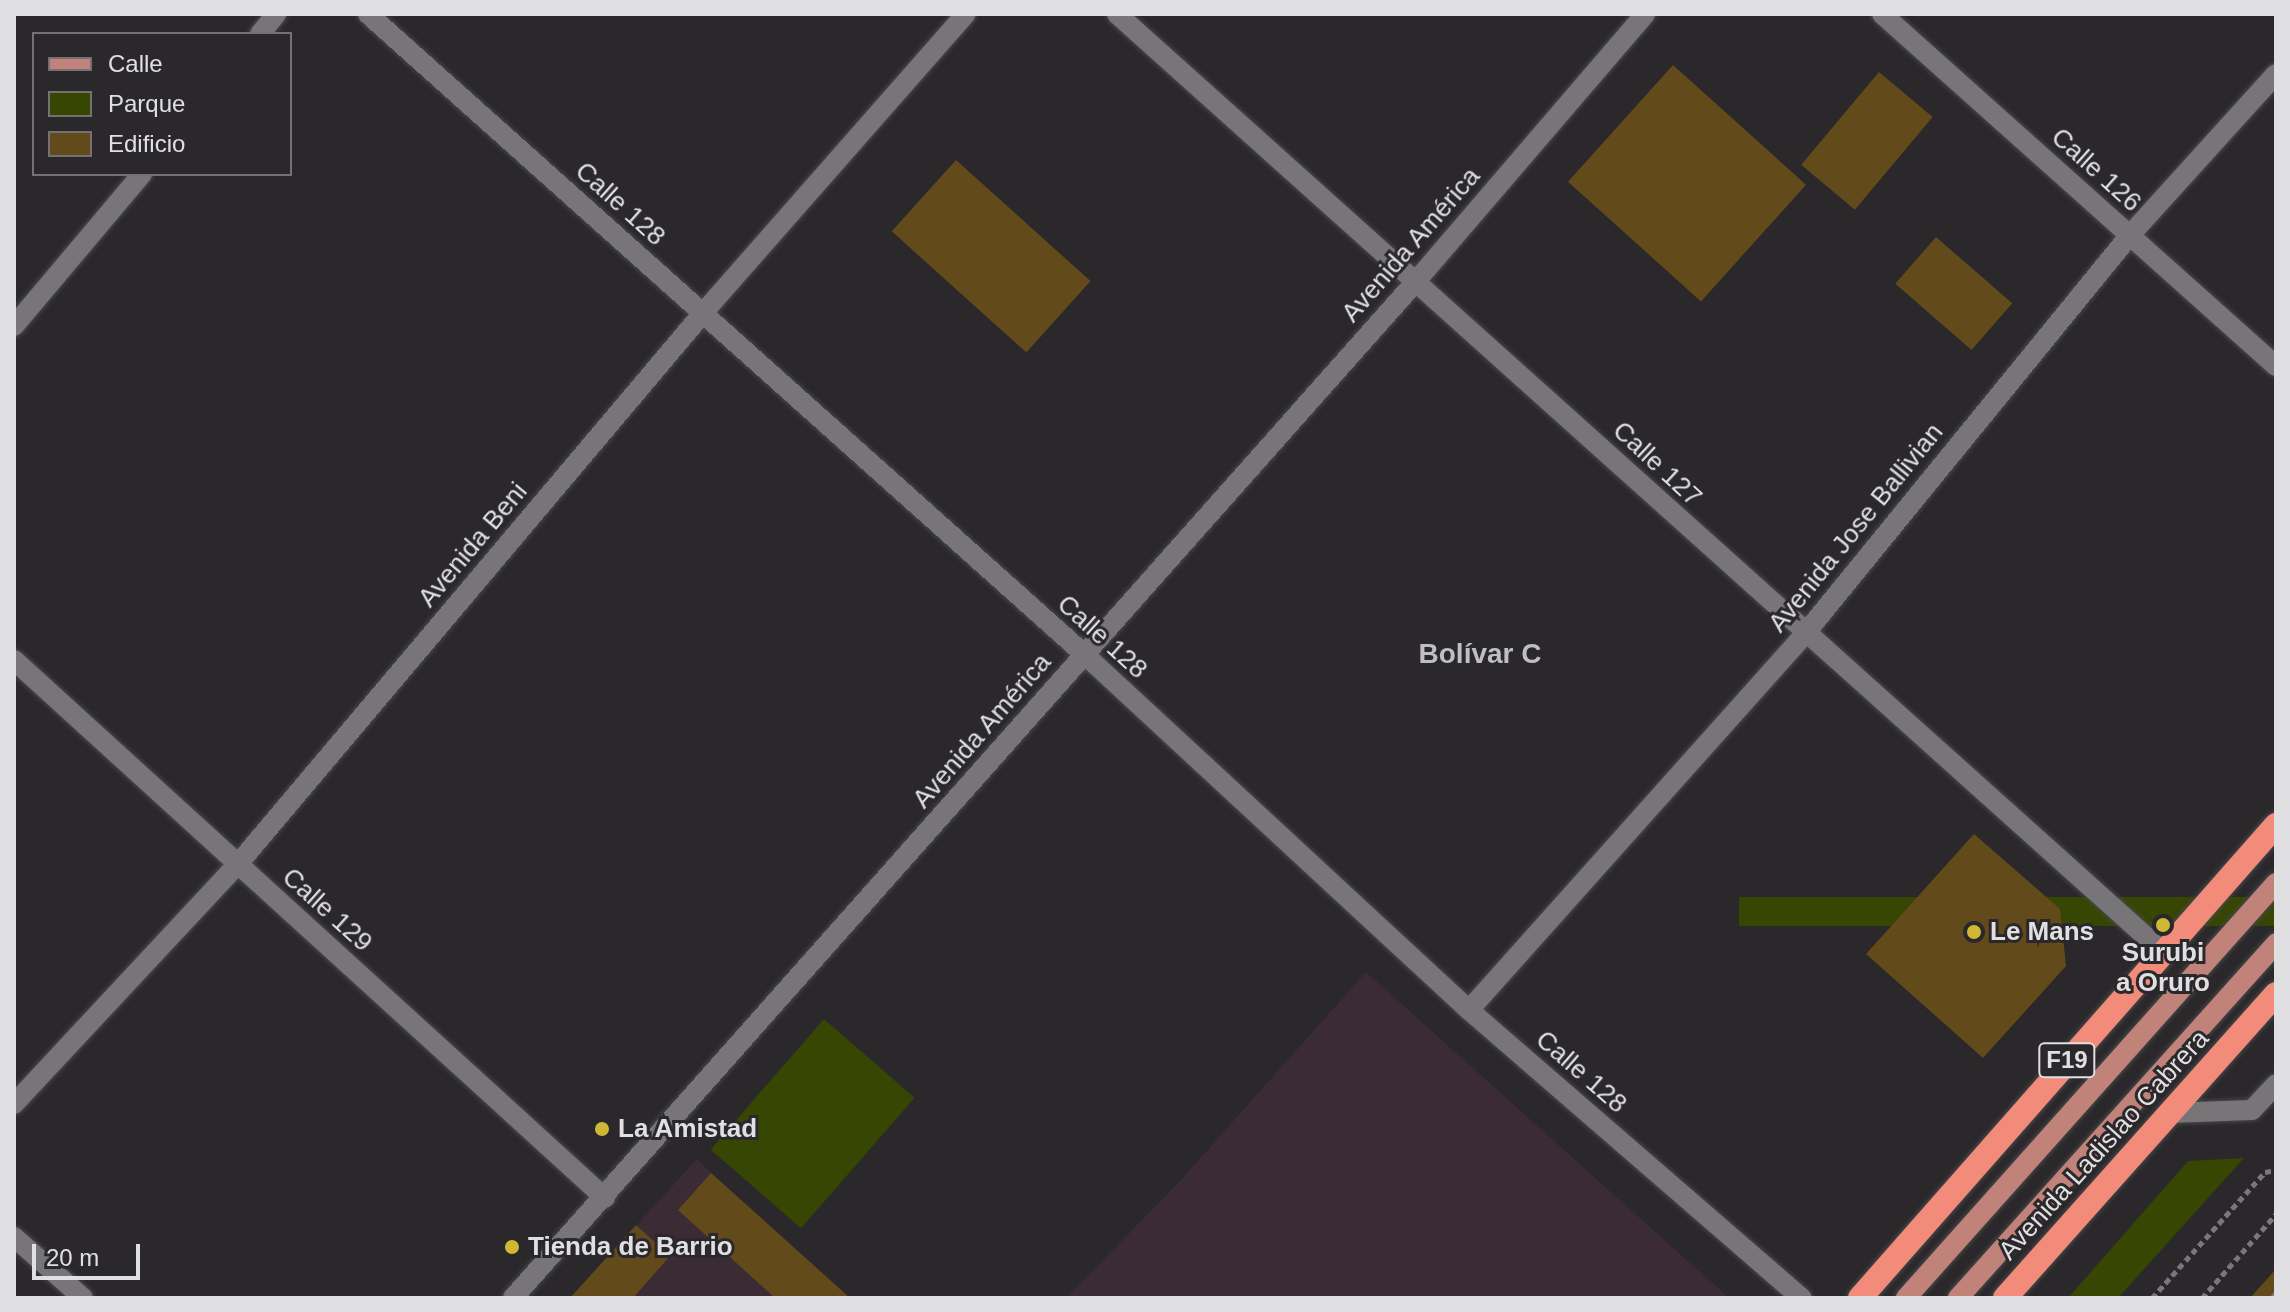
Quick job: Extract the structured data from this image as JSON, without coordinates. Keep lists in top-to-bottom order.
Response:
{
  "streets": {
    "highway": ["F19", "Avenida Ladislao Cabrera"],
    "street": [
      "Calle 126",
      "Calle 128",
      "Avenida América",
      "Calle 127",
      "Avenida Jose Ballivian",
      "Avenida Beni",
      "Calle 129"
    ]
  },
  "crossings": [
    ["Calle 126", "Avenida Jose Ballivian"],
    ["Calle 128", "Avenida América"],
    ["Calle 128", "Avenida Jose Ballivian"],
    ["Calle 128", "Avenida Beni"],
    ["Avenida América", "Calle 127"],
    ["Avenida América", "Calle 129"],
    ["Calle 127", "Avenida Jose Ballivian"],
    ["Calle 127", "F19"],
    ["Avenida Beni", "Calle 129"]
  ],
  "districts": ["Bolívar C"],
  "places": [
    "Surubi a Oruro",
    "Le Mans",
    "La Amistad",
    "Tienda de Barrio"
  ],
  "legend": ["Calle", "Parque", "Edificio"],
  "scale_bar": "20 m"
}
